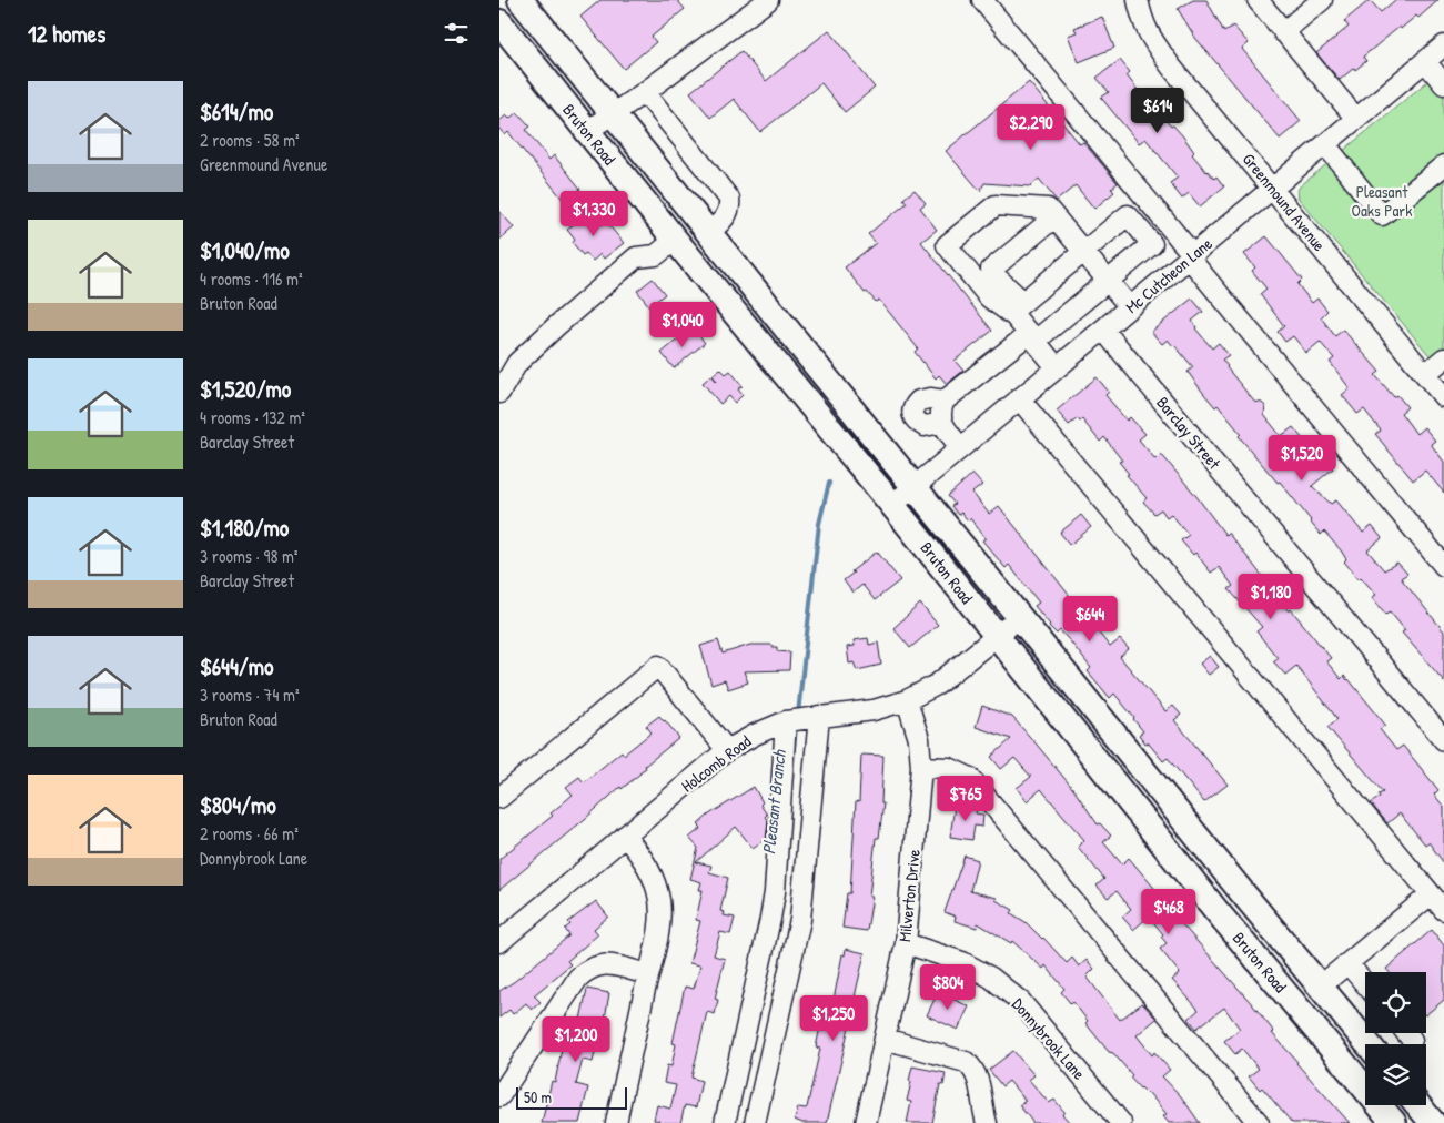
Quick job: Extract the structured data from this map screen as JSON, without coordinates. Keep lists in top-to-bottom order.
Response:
{
  "streets": {
    "main road": ["Bruton Road"],
    "street": [
      "Greenmound Avenue",
      "Mc Cutcheon Lane",
      "Barclay Street",
      "Holcomb Road",
      "Milverton Drive",
      "Donnybrook Lane"
    ]
  },
  "crossings": [
    ["Bruton Road", "Mc Cutcheon Lane"],
    ["Bruton Road", "Holcomb Road"],
    ["Greenmound Avenue", "Mc Cutcheon Lane"],
    ["Mc Cutcheon Lane", "Barclay Street"],
    ["Holcomb Road", "Milverton Drive"],
    ["Milverton Drive", "Donnybrook Lane"]
  ],
  "water": ["Pleasant Branch"],
  "parks": ["Pleasant Oaks Park"],
  "scale_bar": "50 m",
  "page": {
    "heading": "12 homes",
    "list": [
      {
        "name": "$614/mo",
        "note": "2 rooms · 58 m² · Greenmound Avenue"
      },
      {
        "name": "$1,040/mo",
        "note": "4 rooms · 116 m² · Bruton Road"
      },
      {
        "name": "$1,520/mo",
        "note": "4 rooms · 132 m² · Barclay Street"
      },
      {
        "name": "$1,180/mo",
        "note": "3 rooms · 98 m² · Barclay Street"
      },
      {
        "name": "$644/mo",
        "note": "3 rooms · 74 m² · Bruton Road"
      },
      {
        "name": "$804/mo",
        "note": "2 rooms · 66 m² · Donnybrook Lane"
      }
    ],
    "price": [
      "$614",
      "$2,290",
      "$1,330",
      "$1,040",
      "$1,520",
      "$1,180",
      "$644",
      "$765",
      "$468",
      "$804",
      "$1,250",
      "$1,200"
    ],
    "scale": "50 m"
  }
}
